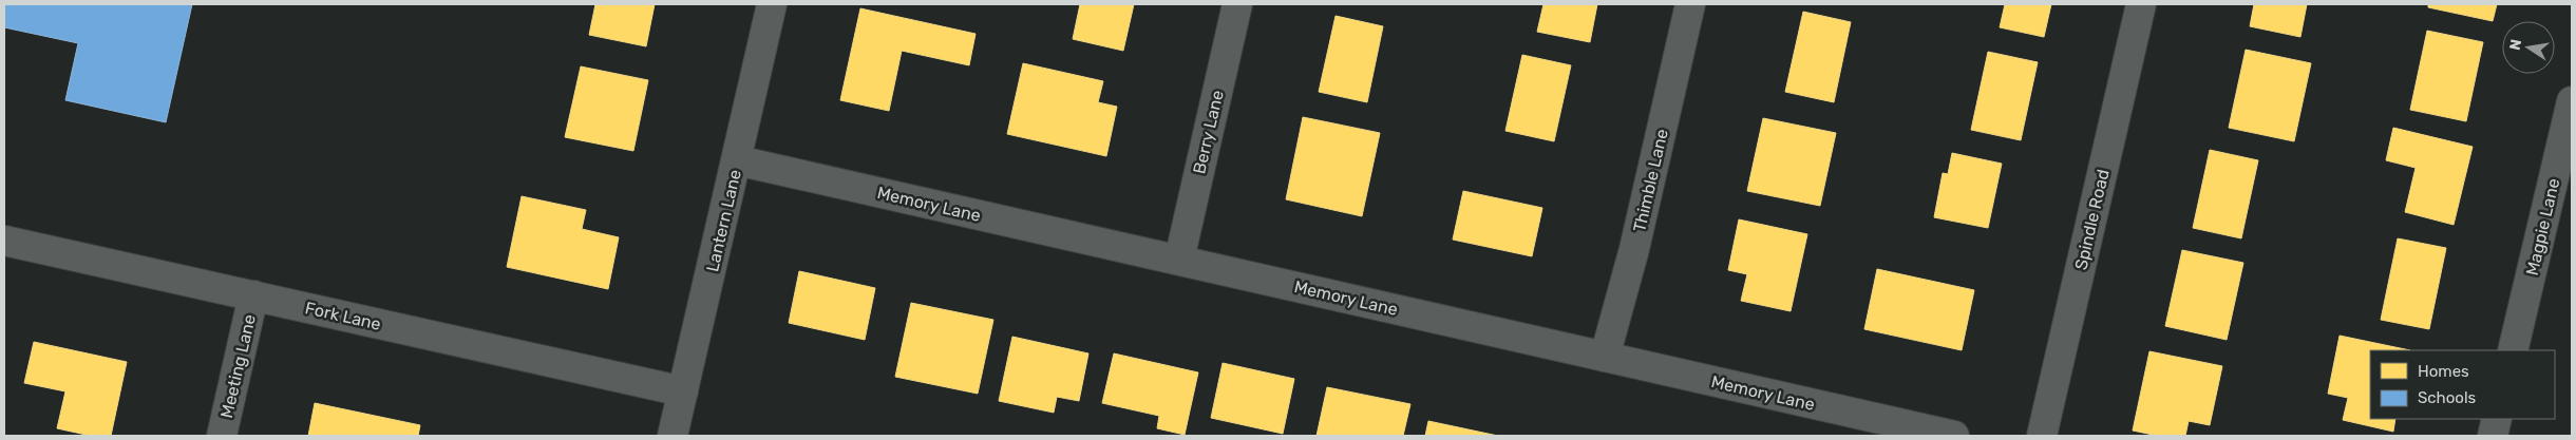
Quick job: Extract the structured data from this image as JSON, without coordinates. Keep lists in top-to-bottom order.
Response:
{
  "streets": {
    "street": [
      "Berry Lane",
      "Thimble Lane",
      "Memory Lane",
      "Spindle Road",
      "Lantern Lane",
      "Magpie Lane",
      "Fork Lane",
      "Meeting Lane"
    ]
  },
  "crossings": [
    ["Berry Lane", "Memory Lane"],
    ["Thimble Lane", "Memory Lane"],
    ["Memory Lane", "Lantern Lane"],
    ["Lantern Lane", "Fork Lane"],
    ["Fork Lane", "Meeting Lane"]
  ],
  "legend": ["Homes", "Schools"],
  "north": "left"
}
